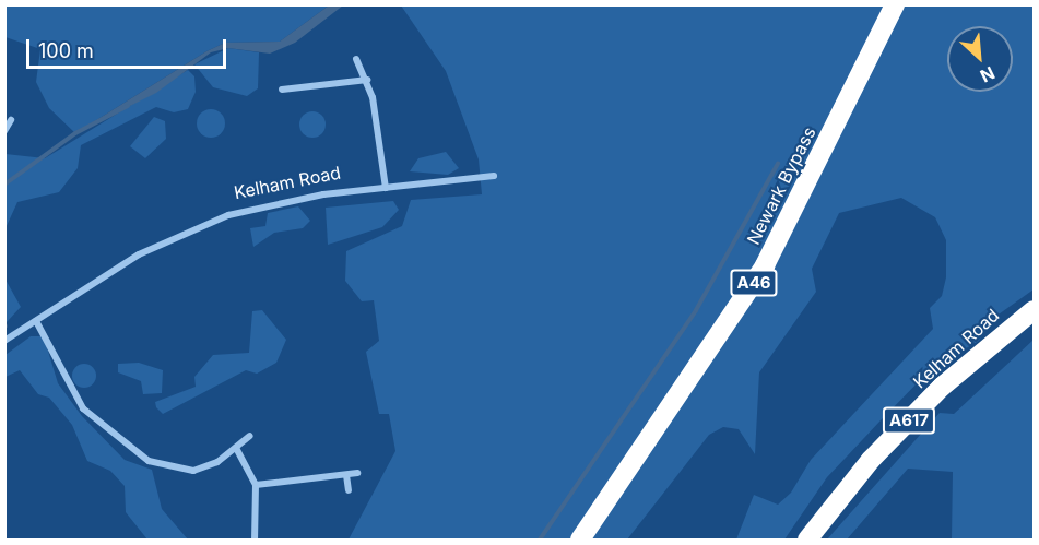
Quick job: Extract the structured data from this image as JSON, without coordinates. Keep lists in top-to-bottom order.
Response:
{
  "streets": {
    "highway": [
      "Kelham Road",
      "Newark Bypass",
      "A46",
      "A617"
    ]
  },
  "scale_bar": "100 m",
  "north": "bottom right"
}
